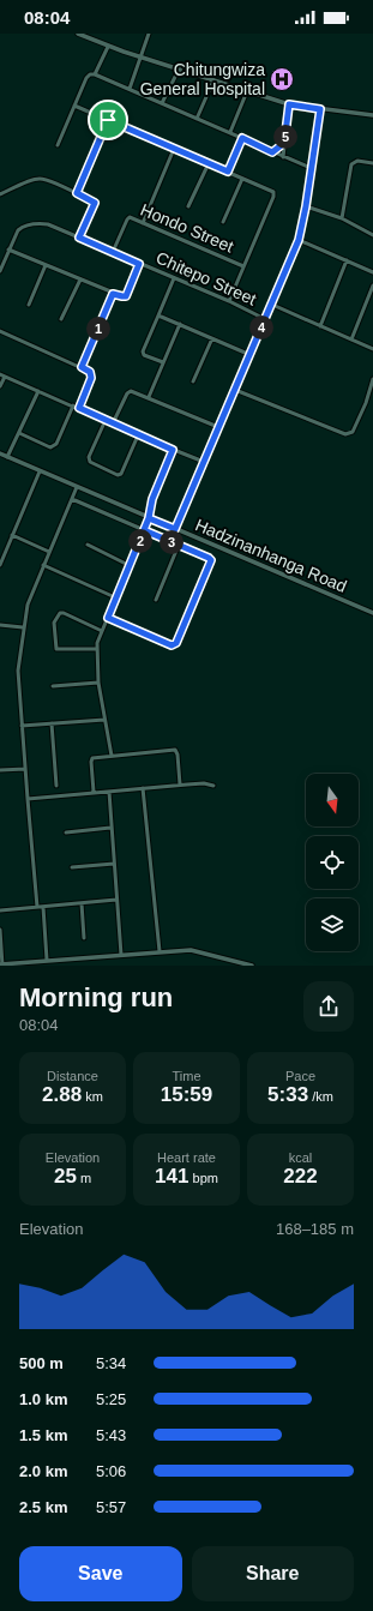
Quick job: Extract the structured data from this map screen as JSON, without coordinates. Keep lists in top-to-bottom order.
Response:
{
  "streets": {
    "street": ["Hondo Street", "Chitepo Street", "Hadzinanhanga Road"]
  },
  "crossings": [
    ["Hondo Street", "Chitepo Street"]
  ],
  "places": {
    "hospital": ["Chitungwiza General Hospital"]
  },
  "north": "bottom",
  "page": {
    "status": "08:04",
    "pins": [
      "5",
      "4",
      "1",
      "2",
      "3"
    ],
    "heading": ["Morning run", "08:04"],
    "stats": [
      ["Distance", "2.88 km"],
      ["Time", "15:59"],
      ["Pace", "5:33 /km"],
      ["Elevation", "25 m"],
      ["Heart rate", "141 bpm"],
      ["kcal", "222"]
    ],
    "chart": ["Elevation", "168–185 m"],
    "list": [
      {
        "name": "500 m",
        "note": "5:34"
      },
      {
        "name": "1.0 km",
        "note": "5:25"
      },
      {
        "name": "1.5 km",
        "note": "5:43"
      },
      {
        "name": "2.0 km",
        "note": "5:06"
      },
      {
        "name": "2.5 km",
        "note": "5:57"
      }
    ],
    "buttons": ["Save", "Share"]
  }
}
